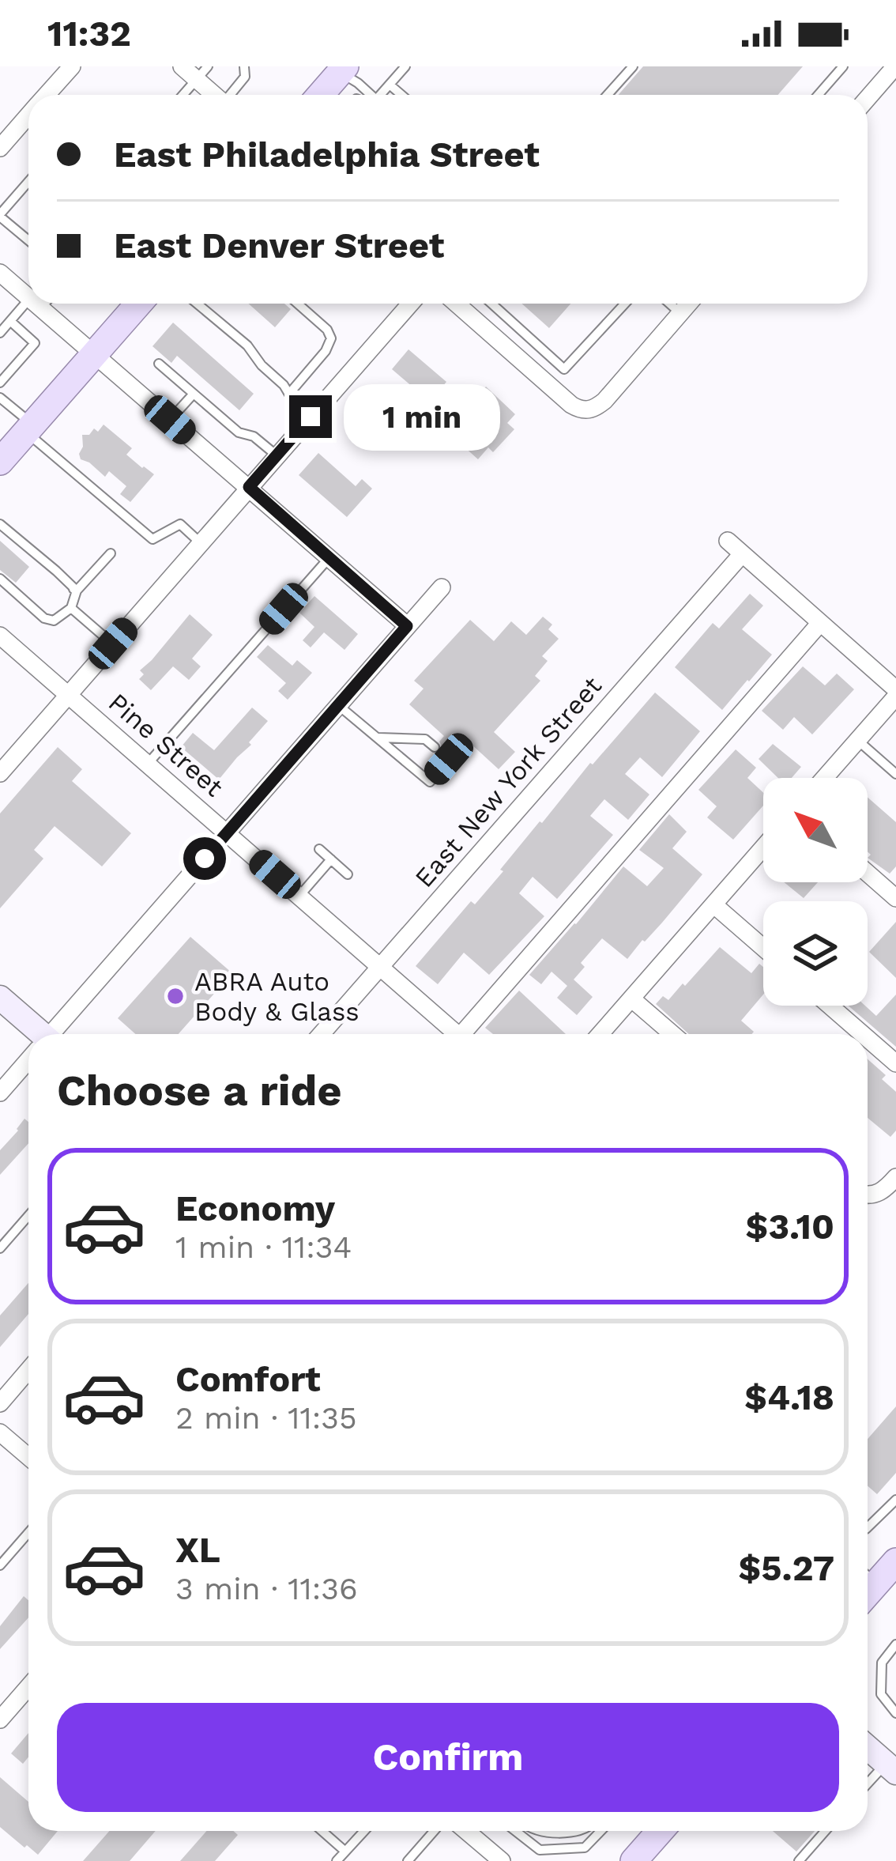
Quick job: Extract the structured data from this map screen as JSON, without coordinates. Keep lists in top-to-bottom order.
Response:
{
  "streets": {
    "street": ["Pine Street", "East New York Street"]
  },
  "crossings": [
    ["Pine Street", "East New York Street"]
  ],
  "places": ["ABRA Auto Body & Glass"],
  "north": "top left",
  "page": {
    "status": "11:32",
    "banner": ["East Philadelphia Street", "East Denver Street"],
    "bubble": "1 min",
    "heading": "Choose a ride",
    "list": [
      {
        "name": "Economy",
        "note": "1 min · 11:34",
        "value": "$3.10"
      },
      {
        "name": "Comfort",
        "note": "2 min · 11:35",
        "value": "$4.18"
      },
      {
        "name": "XL",
        "note": "3 min · 11:36",
        "value": "$5.27"
      }
    ],
    "buttons": "Confirm"
  }
}
